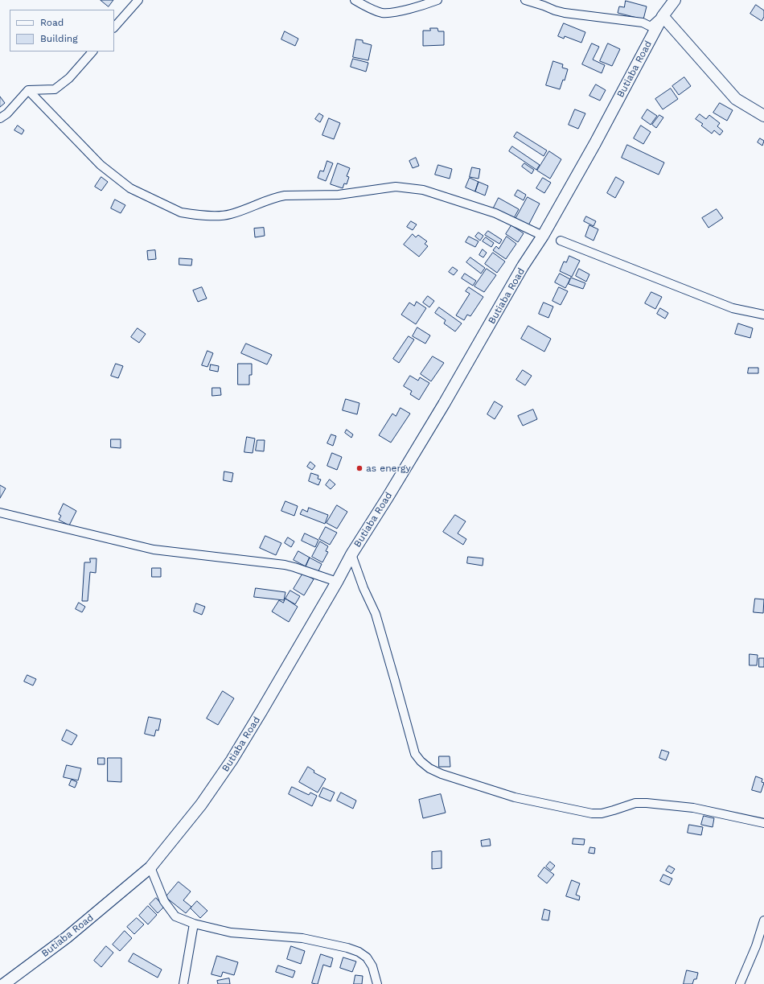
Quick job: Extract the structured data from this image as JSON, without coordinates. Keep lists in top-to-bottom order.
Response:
{
  "streets": {
    "main road": ["Butiaba Road"]
  },
  "places": ["as energy"],
  "legend": ["Road", "Building"]
}
